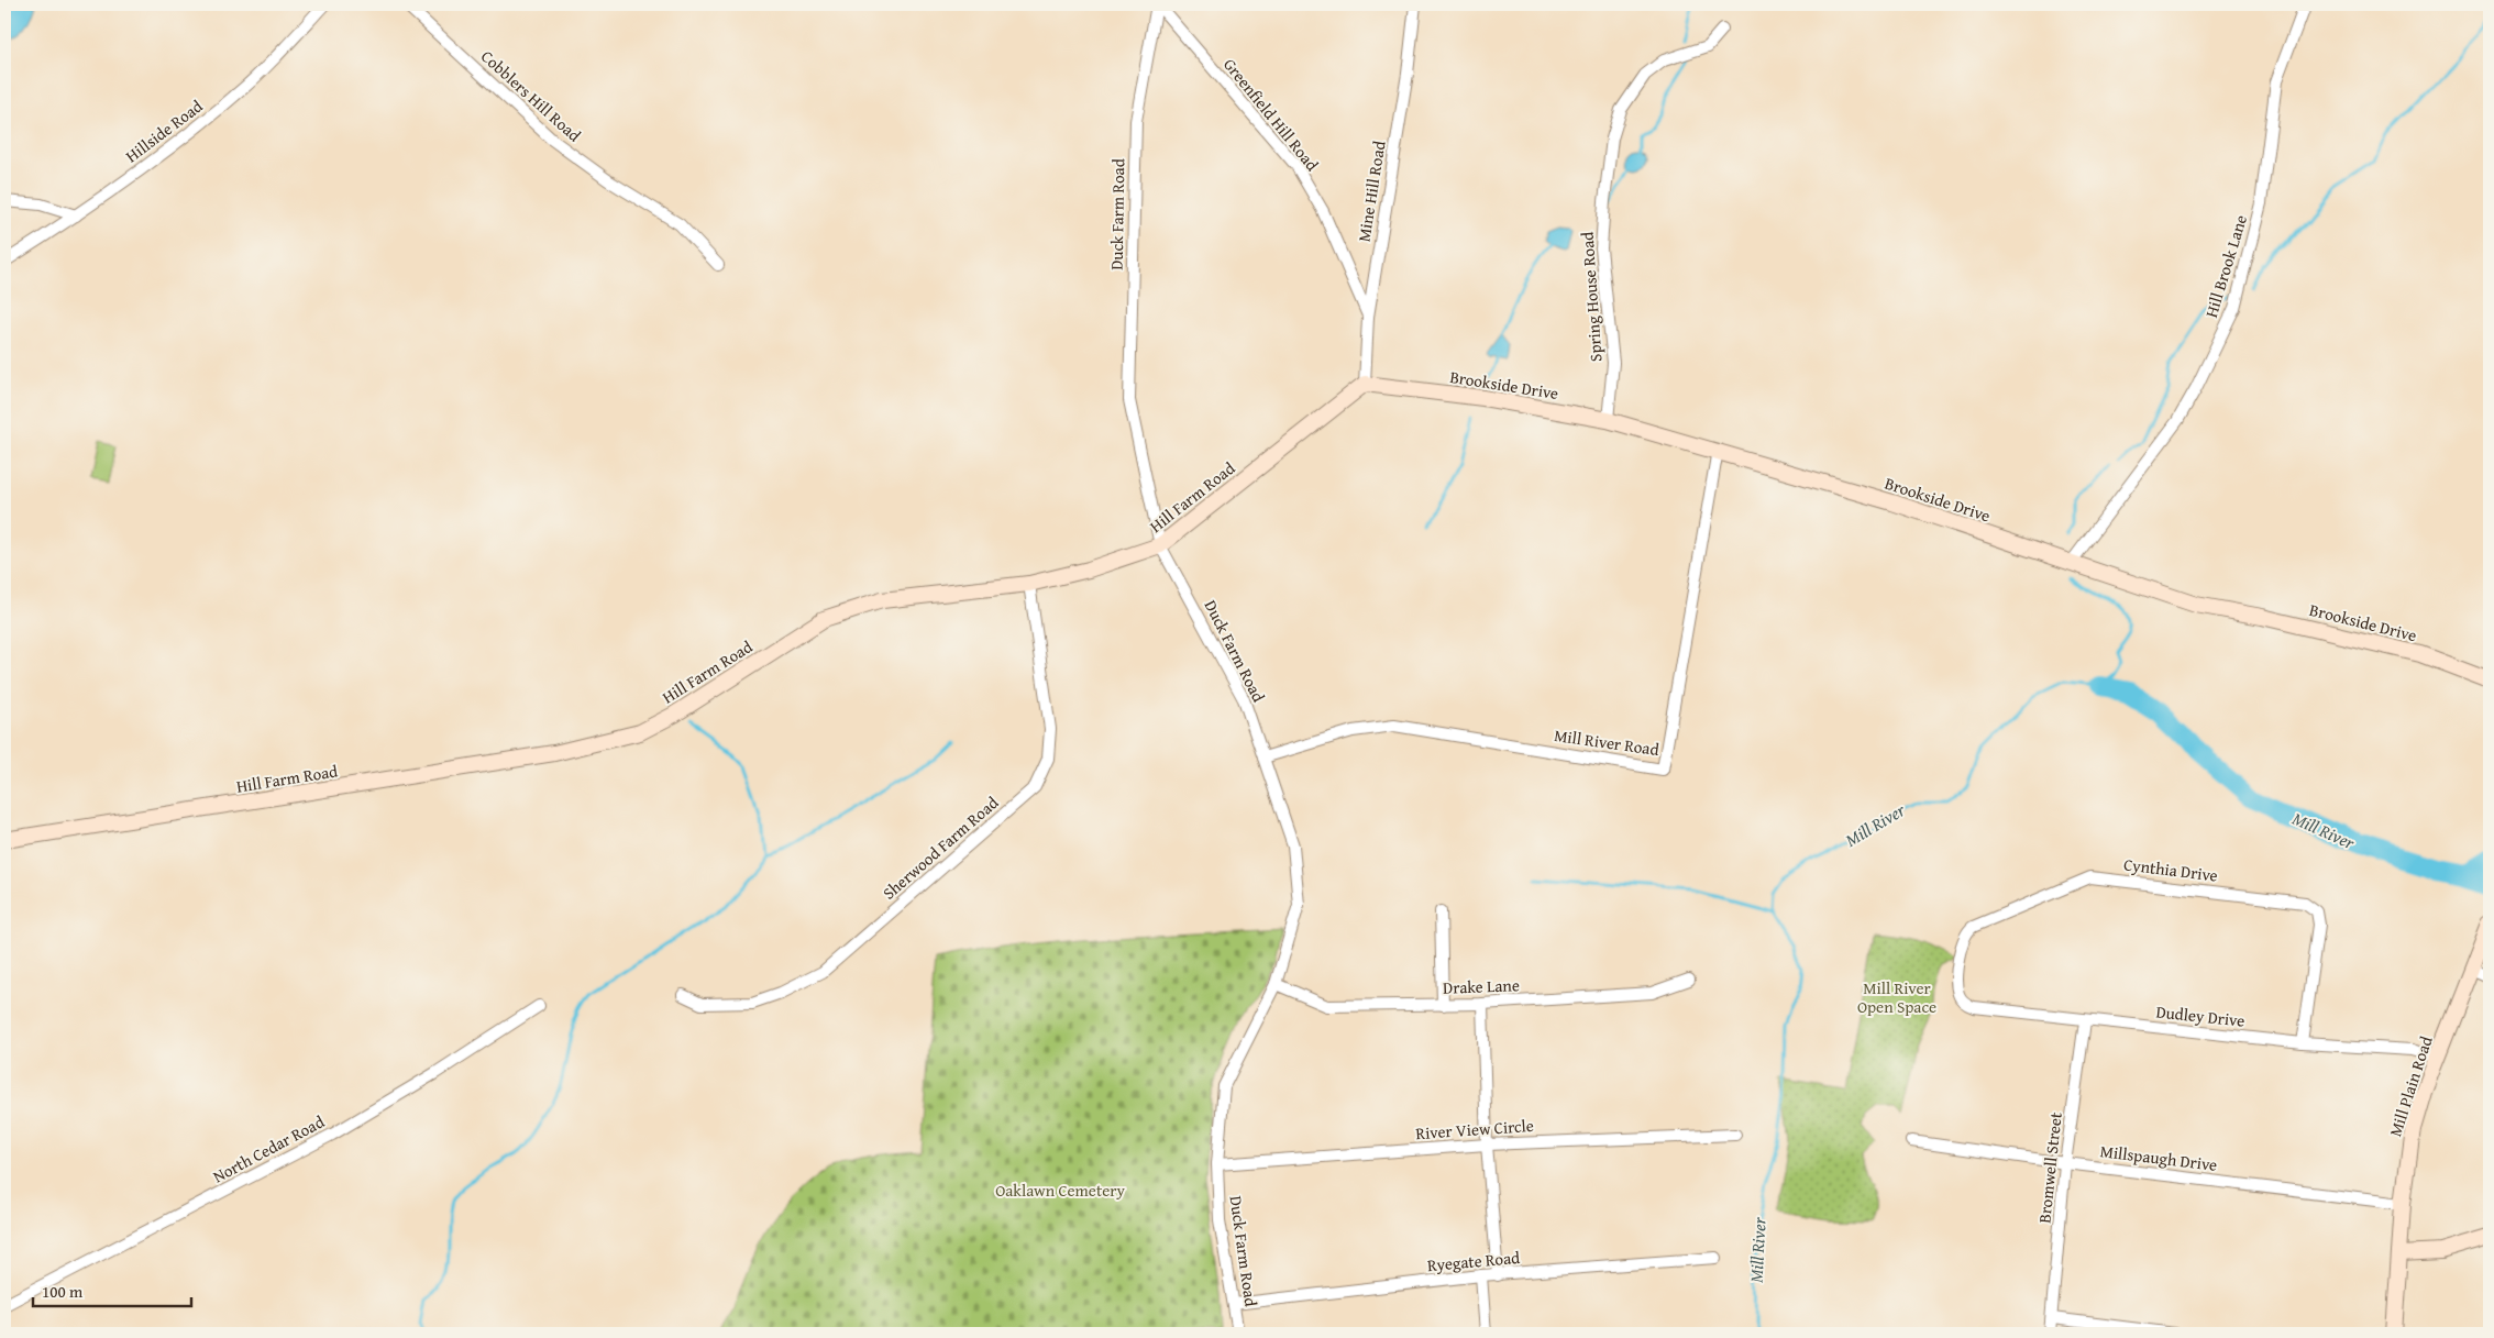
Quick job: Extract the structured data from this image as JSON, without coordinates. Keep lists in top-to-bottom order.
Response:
{
  "streets": {
    "main road": ["Brookside Drive", "Hill Farm Road", "Mill Plain Road"],
    "street": [
      "Cobblers Hill Road",
      "Greenfield Hill Road",
      "Hillside Road",
      "Mine Hill Road",
      "Duck Farm Road",
      "Hill Brook Lane",
      "Spring House Road",
      "Mill River Road",
      "Sherwood Farm Road",
      "Cynthia Drive",
      "Drake Lane",
      "Dudley Drive",
      "River View Circle",
      "North Cedar Road",
      "Millspaugh Drive",
      "Bromwell Street",
      "Ryegate Road"
    ]
  },
  "crossings": [
    ["Greenfield Hill Road", "Mine Hill Road"],
    ["Greenfield Hill Road", "Duck Farm Road"],
    ["Mine Hill Road", "Brookside Drive"],
    ["Mine Hill Road", "Hill Farm Road"],
    ["Duck Farm Road", "Hill Farm Road"],
    ["Duck Farm Road", "Mill River Road"],
    ["Duck Farm Road", "Drake Lane"],
    ["Duck Farm Road", "River View Circle"],
    ["Duck Farm Road", "Ryegate Road"],
    ["Hill Brook Lane", "Brookside Drive"],
    ["Spring House Road", "Brookside Drive"],
    ["Brookside Drive", "Hill Farm Road"],
    ["Brookside Drive", "Mill River Road"],
    ["Hill Farm Road", "Sherwood Farm Road"],
    ["Cynthia Drive", "Dudley Drive"],
    ["Dudley Drive", "Mill Plain Road"],
    ["Dudley Drive", "Bromwell Street"],
    ["Mill Plain Road", "Millspaugh Drive"],
    ["Millspaugh Drive", "Bromwell Street"]
  ],
  "water": ["Mill River"],
  "parks": ["Mill River Open Space", "Oaklawn Cemetery"],
  "scale_bar": "100 m"
}
